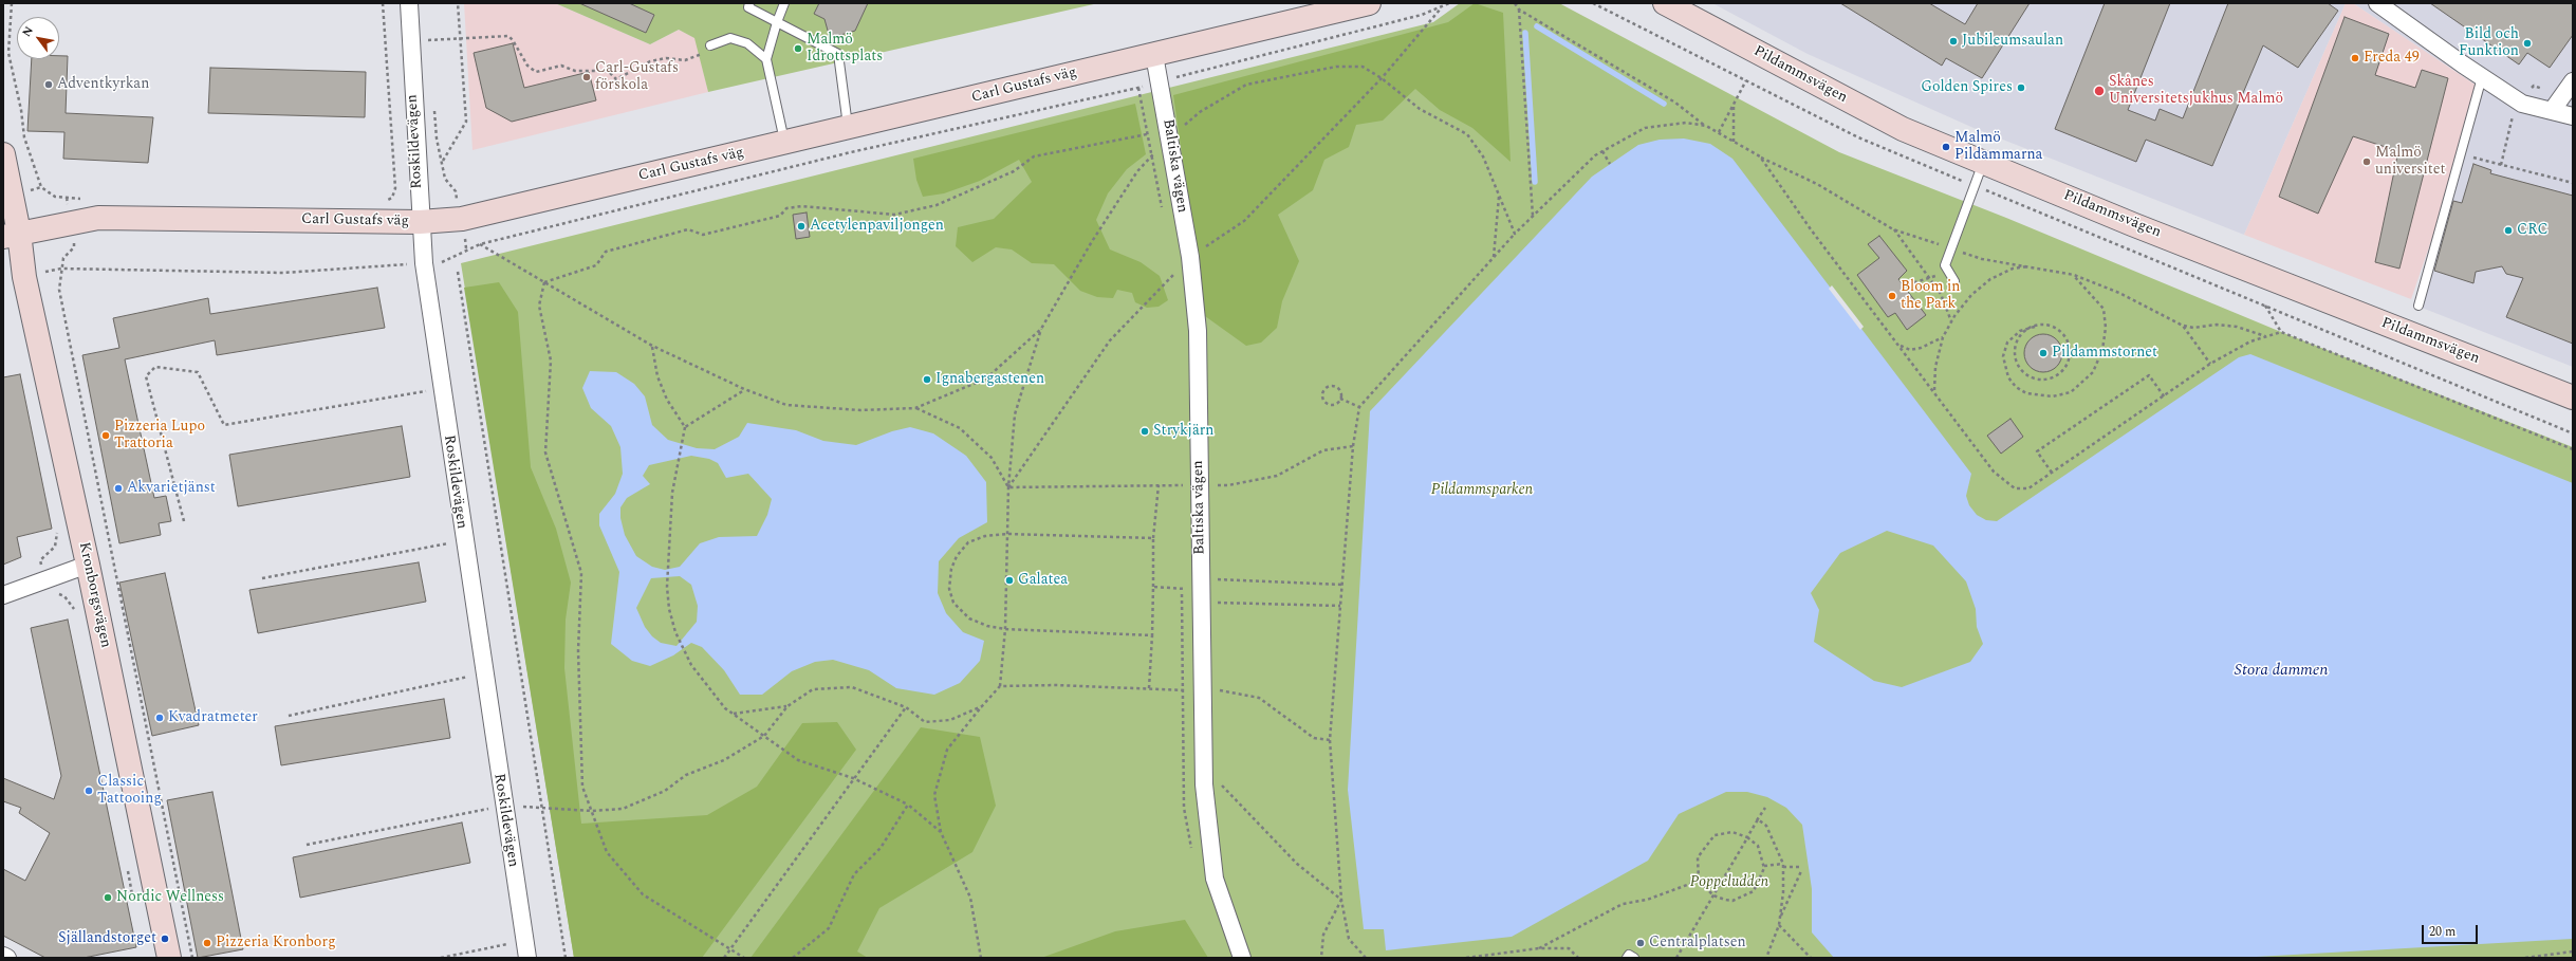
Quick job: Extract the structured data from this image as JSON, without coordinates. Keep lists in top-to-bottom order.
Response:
{
  "streets": {
    "street": [
      "Pildammsvägen",
      "Carl Gustafs väg",
      "Roskildevägen",
      "Baltiska vägen",
      "Kronborgsvägen"
    ]
  },
  "crossings": [
    ["Carl Gustafs väg", "Roskildevägen"],
    ["Carl Gustafs väg", "Baltiska vägen"],
    ["Carl Gustafs väg", "Kronborgsvägen"]
  ],
  "water": ["Stora dammen"],
  "parks": ["Pildammsparken", "Poppeludden"],
  "places": [
    "Jubileumsaulan",
    "Bild och Funktion",
    "Malmö Idrottsplats",
    "Freda 49",
    "Carl-Gustafs förskola",
    "Adventkyrkan",
    "Golden Spires",
    "Skånes Universitetsjukhus Malmö",
    "Malmö Pildammarna",
    "Malmö universitet",
    "Acetylenpaviljongen",
    "CRC",
    "Bloom in the Park",
    "Pildammstornet",
    "Ignabergastenen",
    "Strykjärn",
    "Pizzeria Lupo Trattoria",
    "Akvarietjänst",
    "Galatea",
    "Kvadratmeter",
    "Classic Tattooing",
    "Nordic Wellness",
    "Själlandstorget",
    "Pizzeria Kronborg",
    "Centralplatsen"
  ],
  "scale_bar": "20 m",
  "north": "top left"
}
